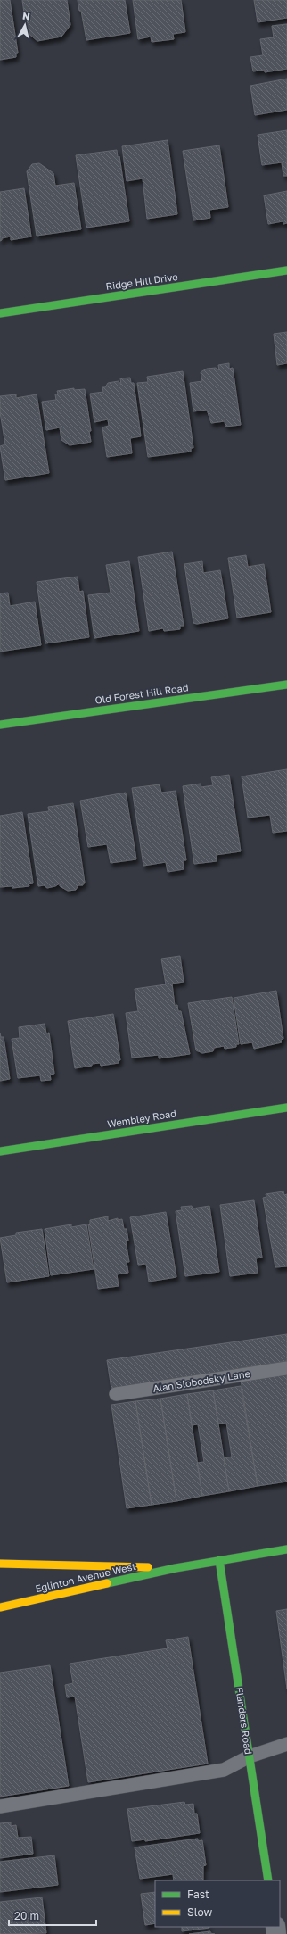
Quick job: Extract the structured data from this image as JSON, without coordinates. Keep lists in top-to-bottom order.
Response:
{
  "streets": {
    "street": [
      "Ridge Hill Drive",
      "Old Forest Hill Road",
      "Wembley Road",
      "Eglinton Avenue West",
      "Flanders Road"
    ],
    "lane": ["Alan Slobodsky Lane"]
  },
  "crossings": [
    ["Eglinton Avenue West", "Flanders Road"]
  ],
  "legend": ["Fast", "Slow"],
  "scale_bar": "20 m",
  "north": "top"
}
